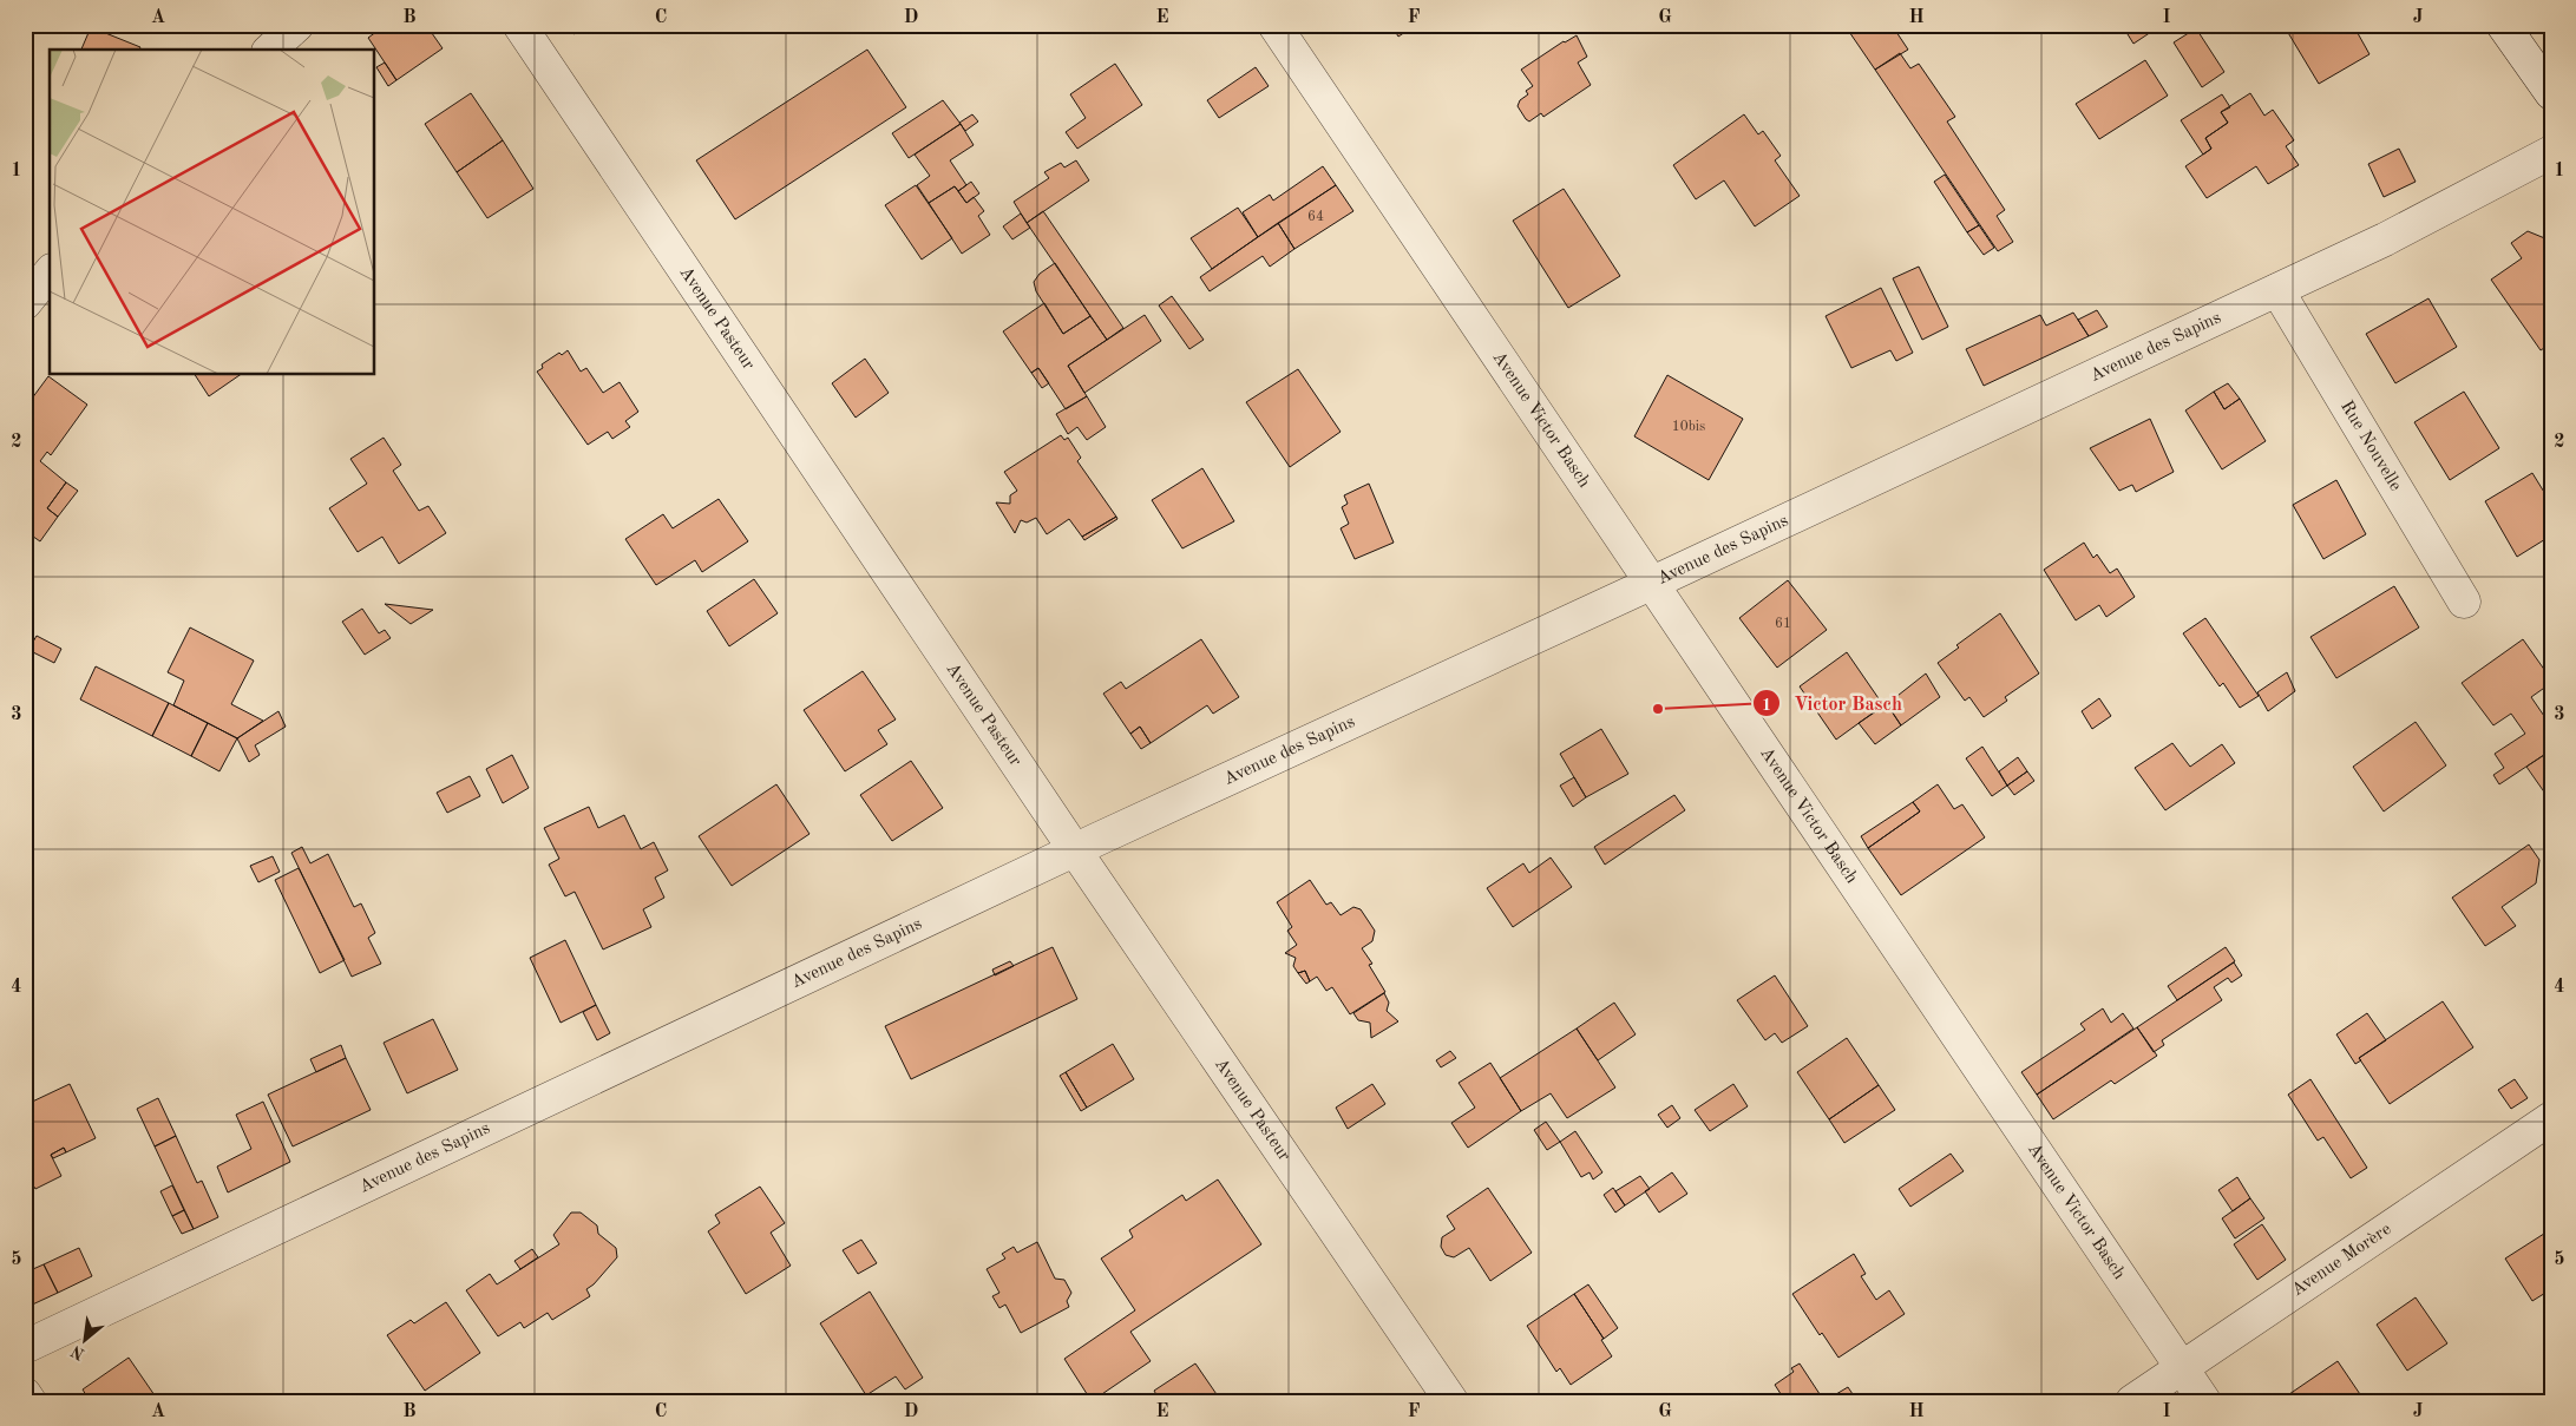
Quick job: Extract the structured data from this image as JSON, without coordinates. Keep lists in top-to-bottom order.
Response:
{
  "streets": {
    "street": [
      "Avenue Pasteur",
      "Avenue des Sapins",
      "Avenue Victor Basch",
      "Rue Nouvelle",
      "Avenue Morère"
    ]
  },
  "crossings": [
    ["Avenue Pasteur", "Avenue des Sapins"],
    ["Avenue des Sapins", "Avenue Victor Basch"],
    ["Avenue des Sapins", "Rue Nouvelle"],
    ["Avenue Victor Basch", "Avenue Morère"]
  ],
  "places": ["Victor Basch"],
  "house_numbers": ["64", "10bis", "61"],
  "north": "bottom left",
  "grid": {
    "columns": [
      "A",
      "B",
      "C",
      "D",
      "E",
      "F",
      "G",
      "H",
      "I",
      "J"
    ],
    "rows": [
      "1",
      "2",
      "3",
      "4",
      "5"
    ]
  }
}
